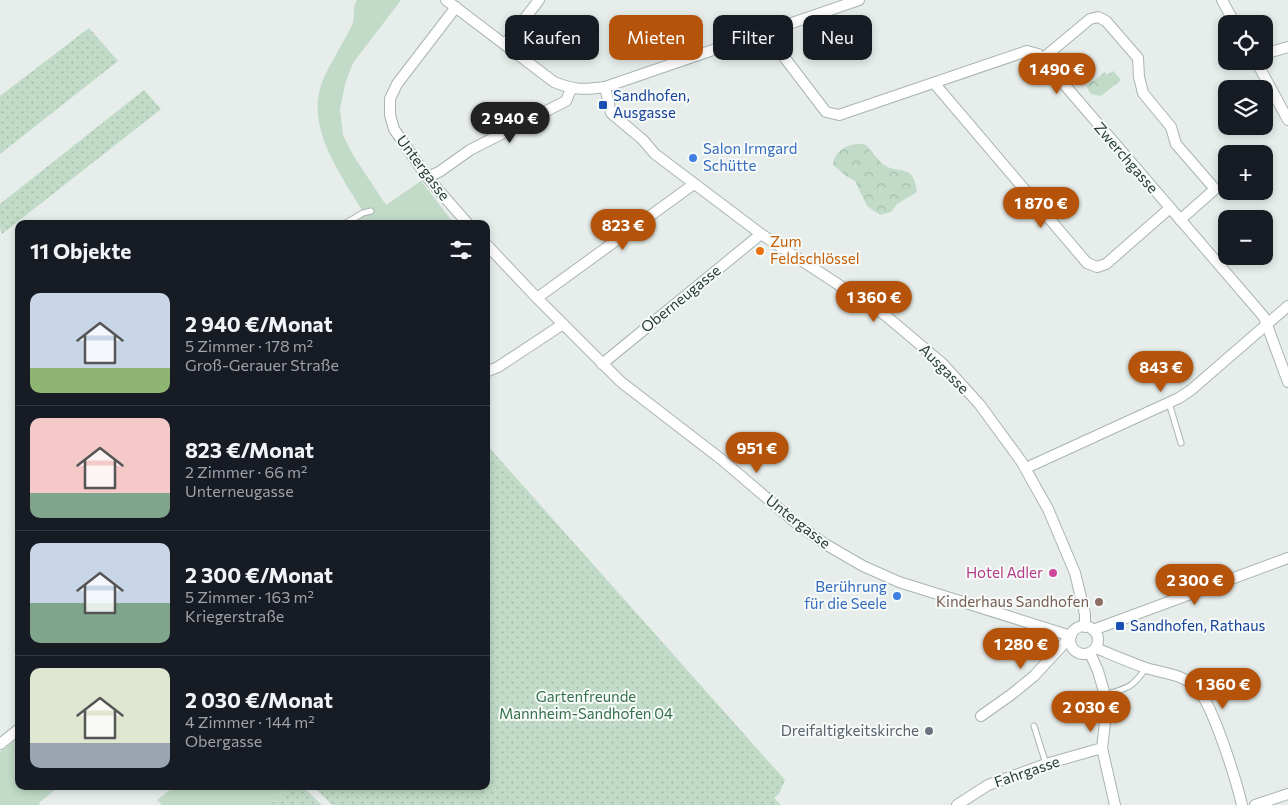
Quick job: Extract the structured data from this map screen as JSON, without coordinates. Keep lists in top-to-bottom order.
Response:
{
  "streets": {
    "street": [
      "Zwerchgasse",
      "Untergasse",
      "Oberneugasse",
      "Ausgasse",
      "Fahrgasse"
    ]
  },
  "crossings": [
    ["Untergasse", "Oberneugasse"],
    ["Untergasse", "Ausgasse"],
    ["Oberneugasse", "Ausgasse"]
  ],
  "parks": ["Gartenfreunde Mannheim-Sandhofen 04"],
  "places": {
    "transit": ["Sandhofen, Ausgasse", "Sandhofen, Rathaus"],
    "other": [
      "Salon Irmgard Schütte",
      "Zum Feldschlössel",
      "Hotel Adler",
      "Berührung für die Seele",
      "Kinderhaus Sandhofen",
      "Dreifaltigkeitskirche"
    ]
  },
  "page": {
    "map_buttons": ["+", "−"],
    "chip": [
      "Kaufen",
      "Mieten",
      "Filter",
      "Neu"
    ],
    "price": [
      "1 490 €",
      "2 940 €",
      "1 870 €",
      "823 €",
      "1 360 €",
      "843 €",
      "951 €",
      "2 300 €",
      "1 280 €",
      "1 360 €",
      "2 030 €"
    ],
    "heading": "11 Objekte",
    "list": [
      {
        "name": "2 940 €/Monat",
        "note": "5 Zimmer · 178 m² · Groß-Gerauer Straße"
      },
      {
        "name": "823 €/Monat",
        "note": "2 Zimmer · 66 m² · Unterneugasse"
      },
      {
        "name": "2 300 €/Monat",
        "note": "5 Zimmer · 163 m² · Kriegerstraße"
      },
      {
        "name": "2 030 €/Monat",
        "note": "4 Zimmer · 144 m² · Obergasse"
      }
    ]
  }
}
